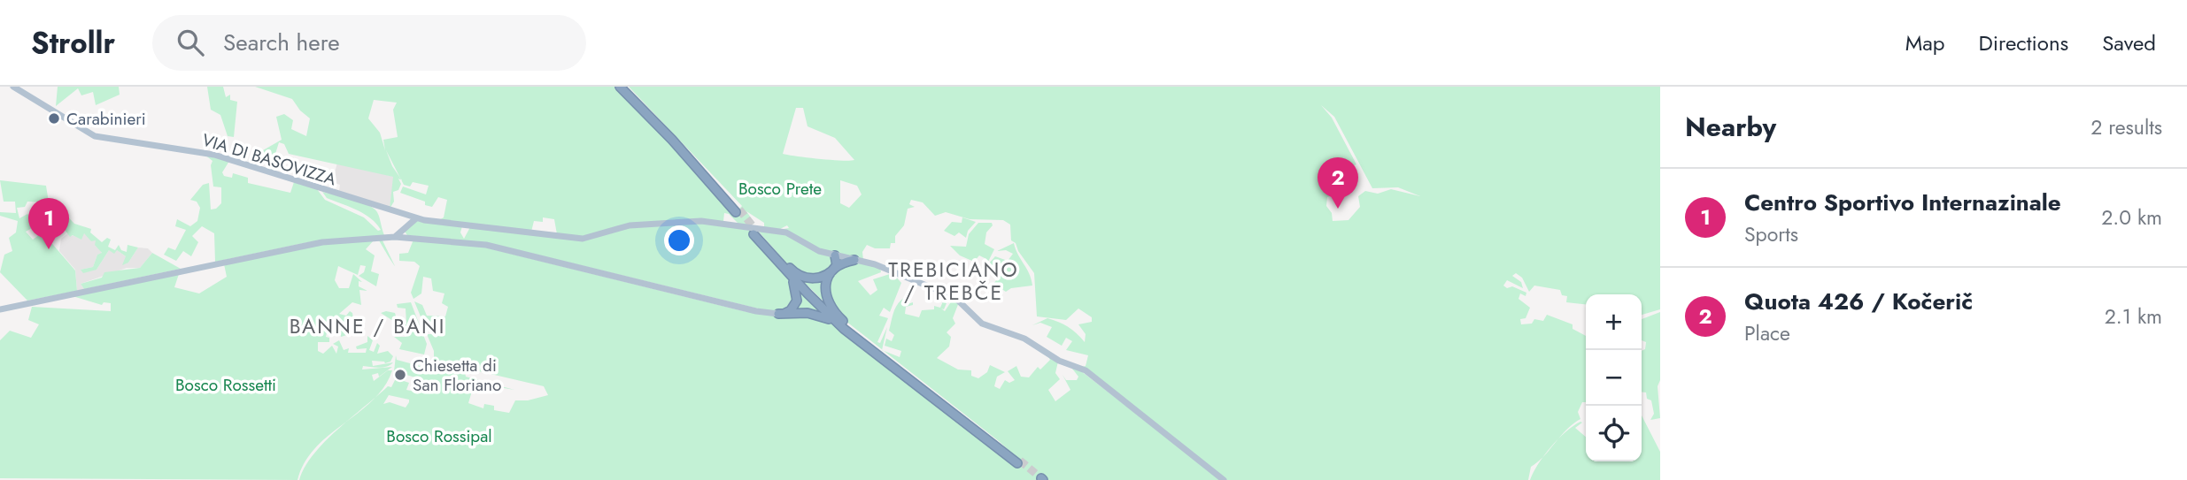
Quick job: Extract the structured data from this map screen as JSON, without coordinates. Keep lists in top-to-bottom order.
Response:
{
  "streets": {
    "main road": ["VIA DI BASOVIZZA"]
  },
  "districts": ["TREBICIANO / TREBČE", "BANNE / BANI"],
  "parks": ["Bosco Prete", "Bosco Rossetti", "Bosco Rossipal"],
  "places": ["Carabinieri", "Chiesetta di San Floriano"],
  "page": {
    "header": "Strollr",
    "search": "Search here",
    "nav": ["Map", "Directions", "Saved"],
    "heading": ["Nearby", "2 results"],
    "pins": ["2", "1"],
    "list": [
      {
        "mark": "1",
        "name": "Centro Sportivo Internazinale",
        "note": "Sports",
        "value": "2.0 km"
      },
      {
        "mark": "2",
        "name": "Quota 426 / Kočerič",
        "note": "Place",
        "value": "2.1 km"
      }
    ],
    "map_buttons": ["+", "−"]
  }
}
